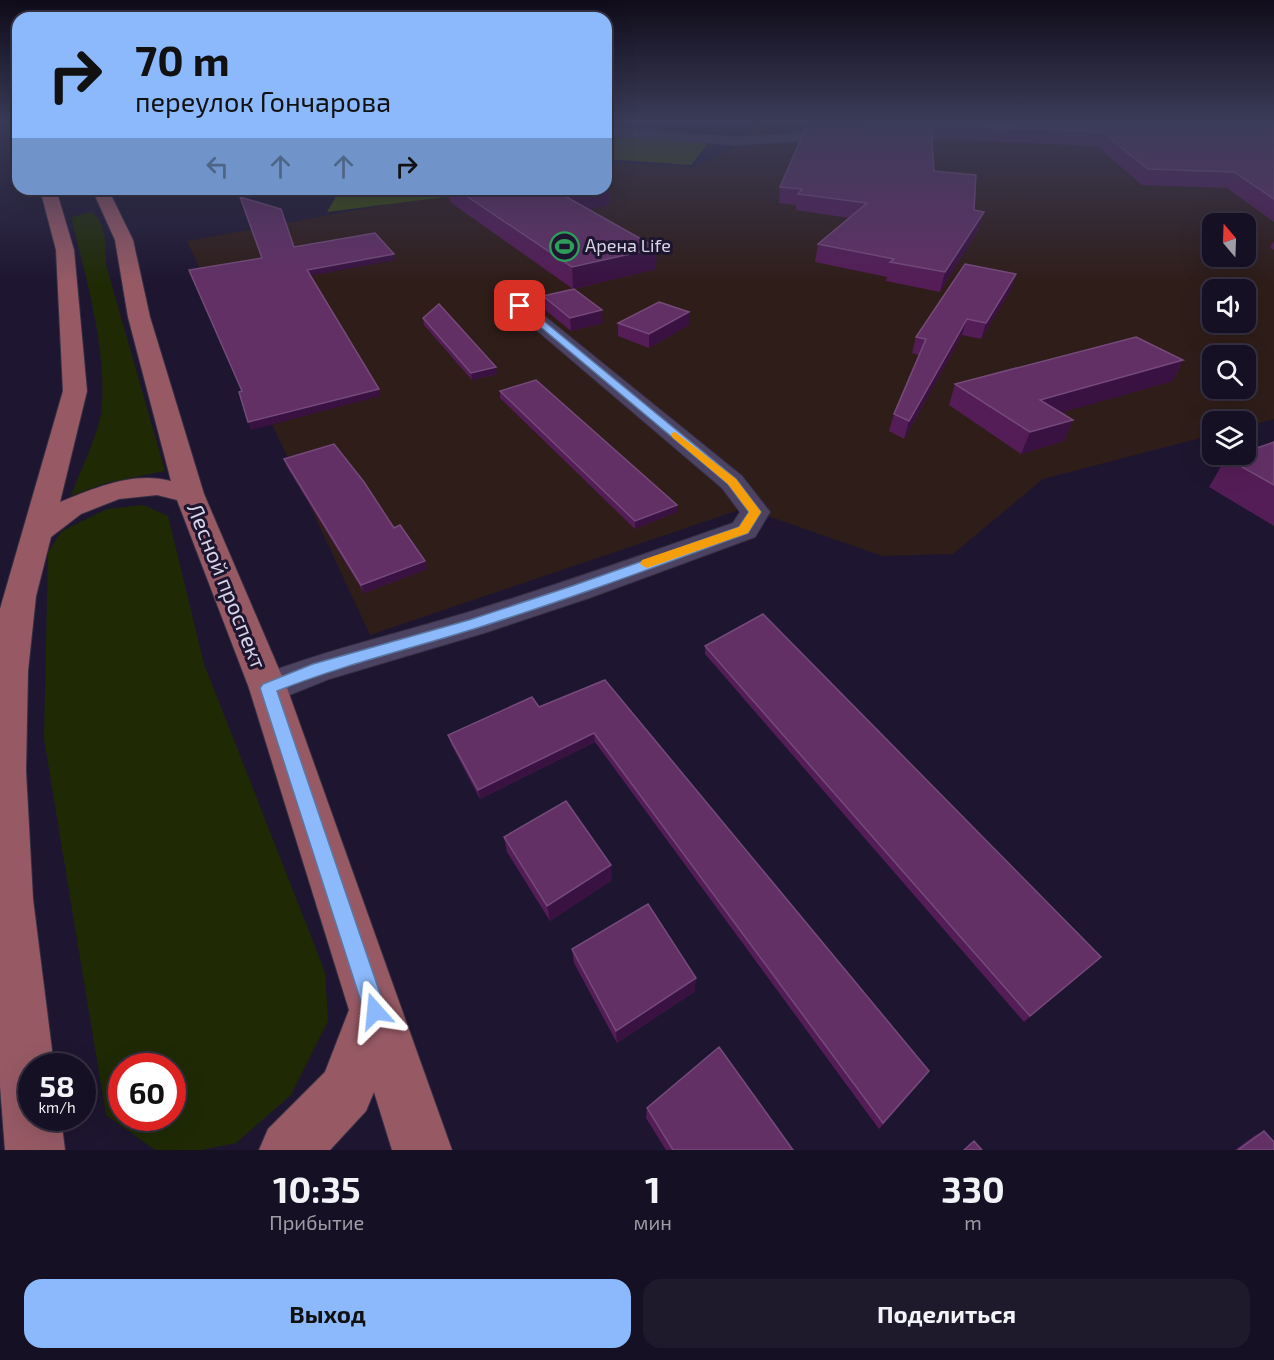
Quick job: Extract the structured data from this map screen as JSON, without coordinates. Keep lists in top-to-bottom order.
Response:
{
  "streets": {
    "main road": ["Лесной проспект"]
  },
  "places": {
    "sports": ["Арена Life"]
  },
  "north": "top",
  "page": {
    "turn": ["70 m", "переулок Гончарова"],
    "speed": "58 km/h",
    "limit": "60",
    "eta": [
      "10:35",
      "Прибытие",
      "1",
      "мин",
      "330",
      "m"
    ],
    "buttons": ["Выход", "Поделиться"]
  }
}
